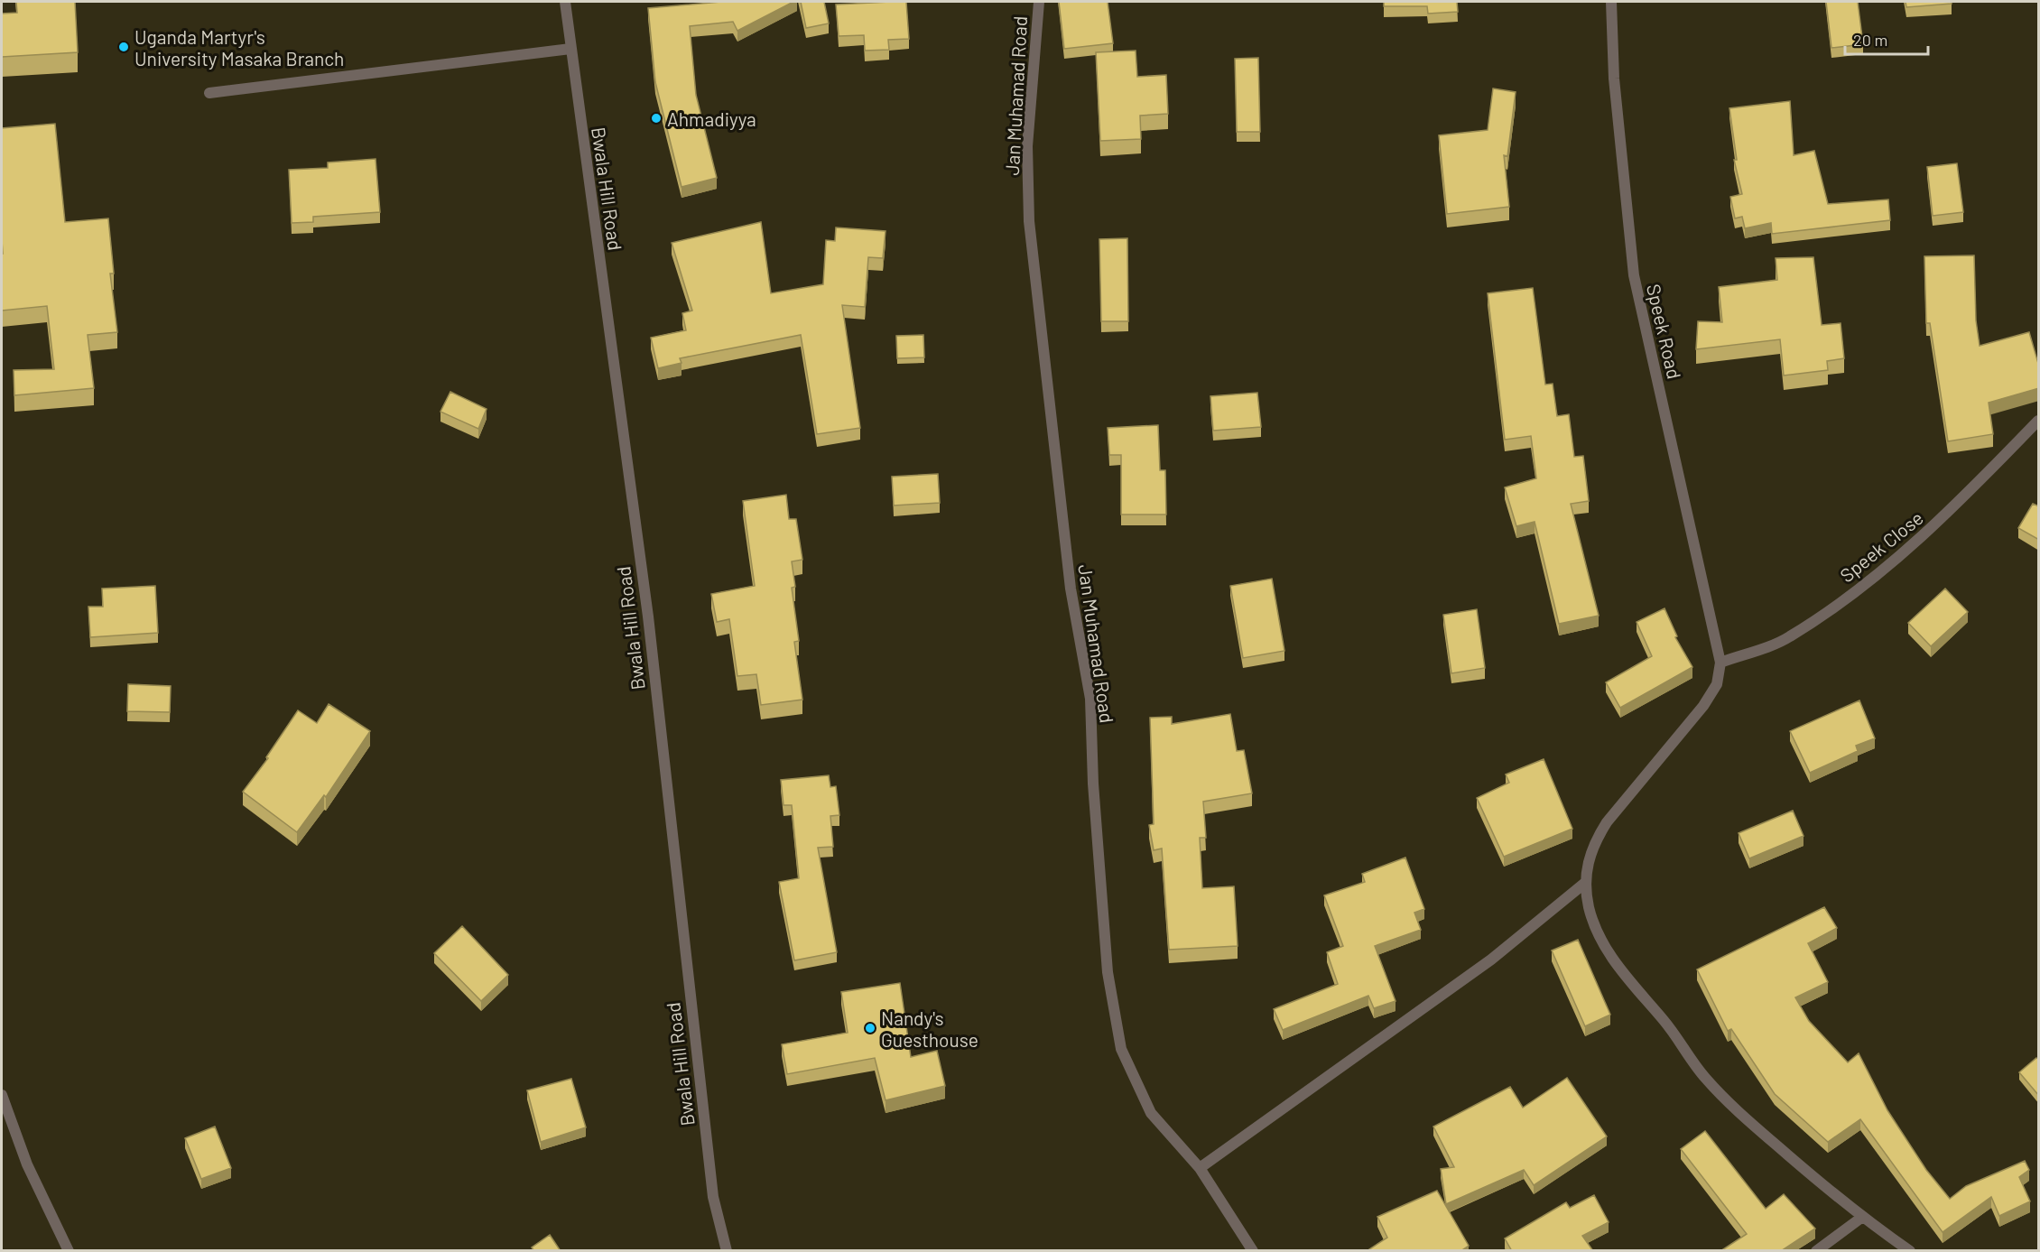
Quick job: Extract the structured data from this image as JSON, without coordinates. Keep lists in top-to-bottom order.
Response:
{
  "streets": {
    "street": [
      "Jan Muhamad Road",
      "Bwala Hill Road",
      "Speek Road",
      "Speek Close"
    ]
  },
  "crossings": [
    ["Speek Road", "Speek Close"]
  ],
  "places": ["Uganda Martyr's University Masaka Branch", "Ahmadiyya", "Nandy's Guesthouse"],
  "scale_bar": "20 m"
}
